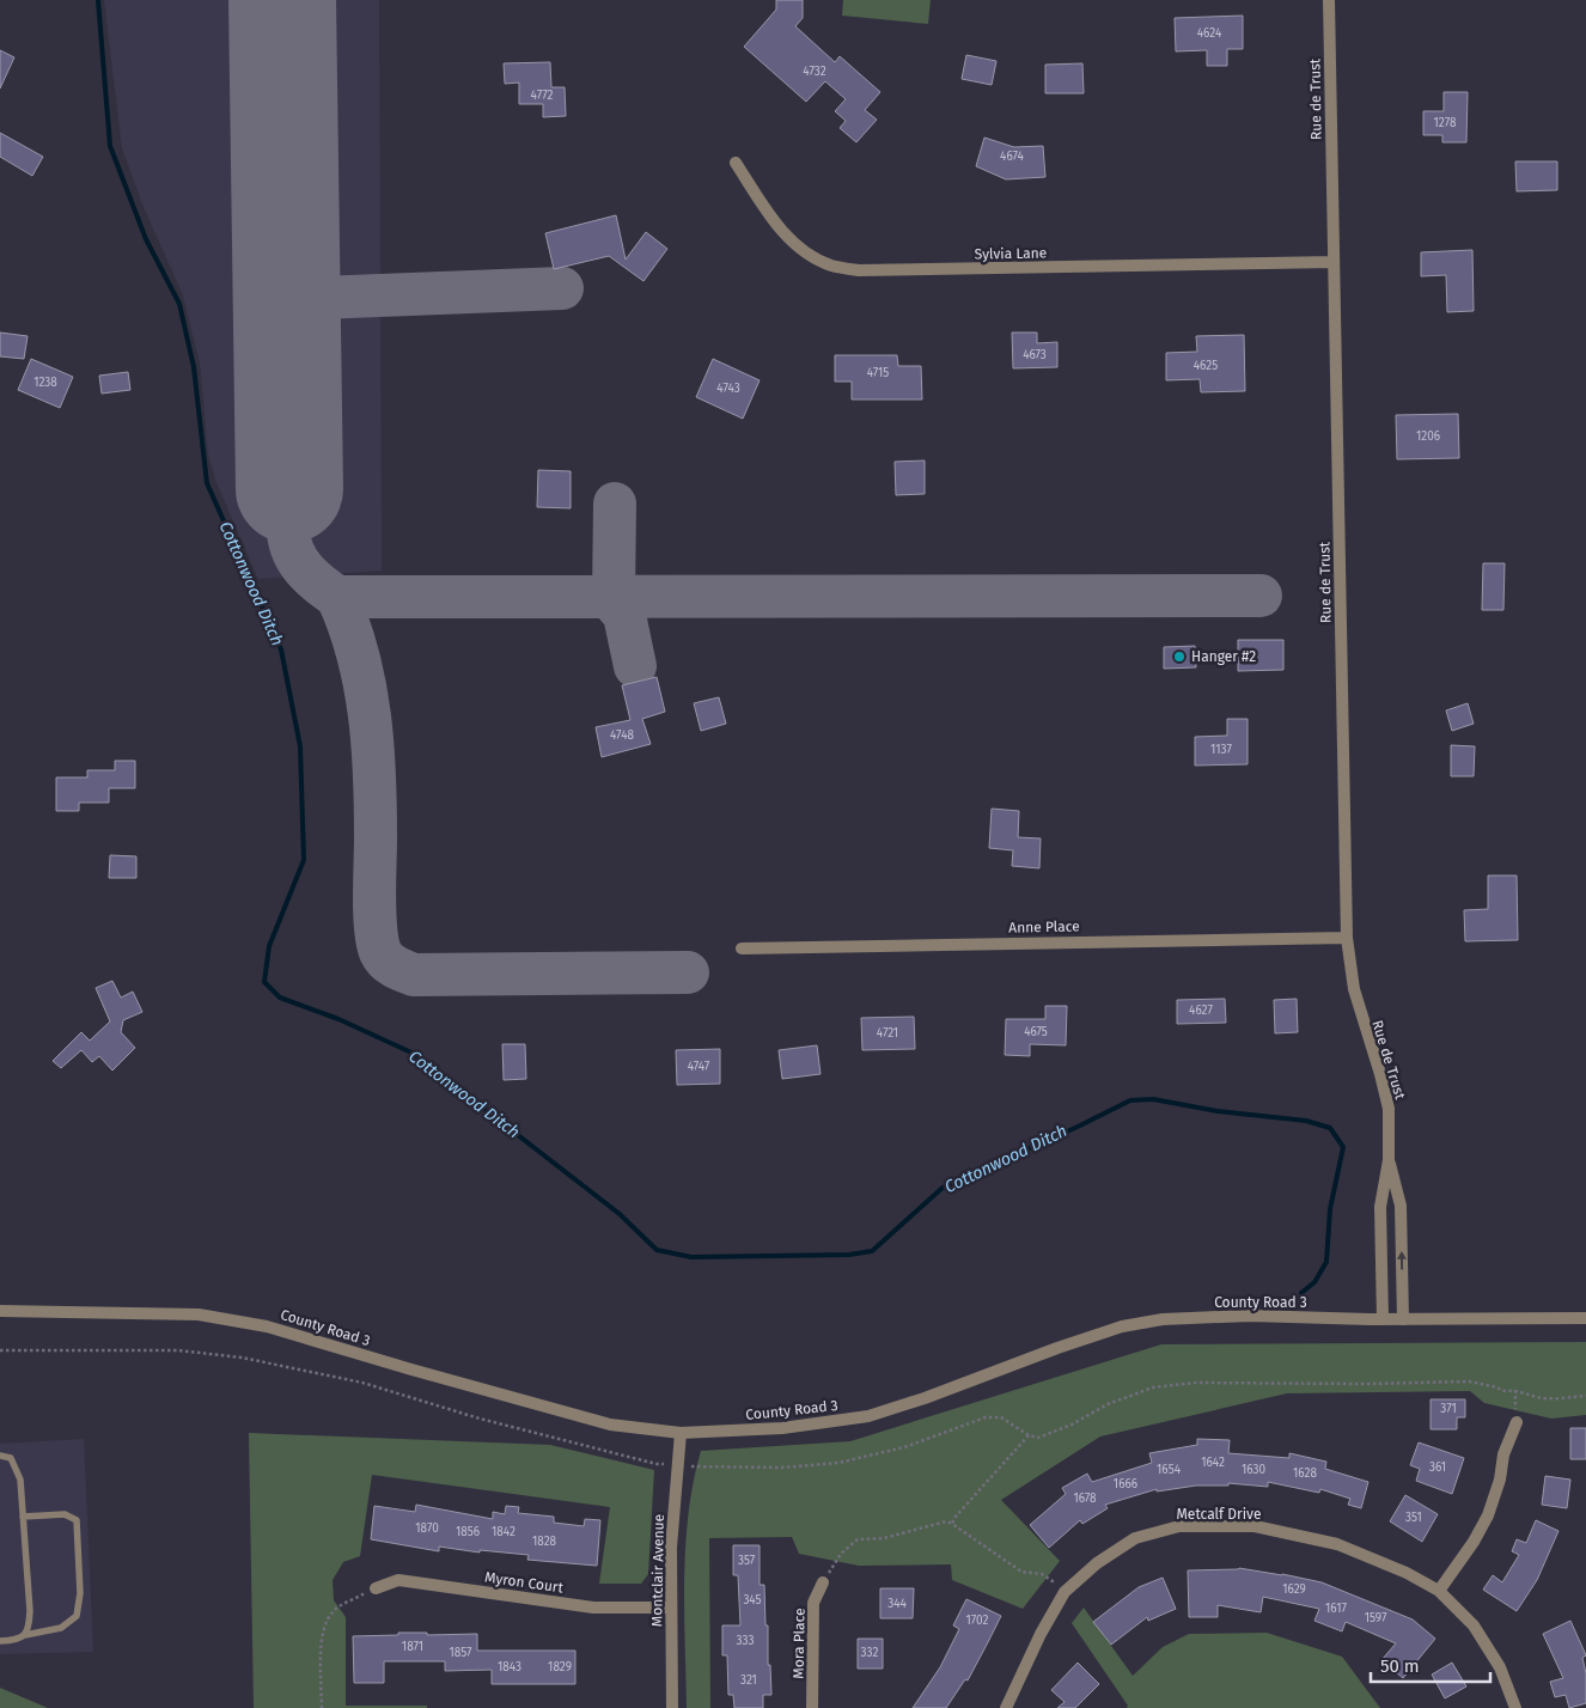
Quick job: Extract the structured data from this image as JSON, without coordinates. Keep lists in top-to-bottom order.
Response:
{
  "streets": {
    "street": [
      "Rue de Trust",
      "Sylvia Lane",
      "Anne Place",
      "County Road 3",
      "Metcalf Drive",
      "Montclair Avenue",
      "Myron Court",
      "Mora Place"
    ]
  },
  "crossings": [
    ["Rue de Trust", "Sylvia Lane"],
    ["Rue de Trust", "Anne Place"],
    ["Rue de Trust", "County Road 3"],
    ["County Road 3", "Montclair Avenue"],
    ["Montclair Avenue", "Myron Court"]
  ],
  "water": ["Cottonwood Ditch"],
  "places": ["Hanger #2"],
  "house_numbers": [
    "4624",
    "4732",
    "4772",
    "1278",
    "4674",
    "4673",
    "4625",
    "4715",
    "1238",
    "4743",
    "1206",
    "4748",
    "1137",
    "4627",
    "4675",
    "4721",
    "4747",
    "371",
    "1642",
    "361",
    "1654",
    "1630",
    "1628",
    "1666",
    "1678",
    "351",
    "1870",
    "1856",
    "1842",
    "1828",
    "357",
    "1629",
    "345",
    "344",
    "1617",
    "1597",
    "1702",
    "333",
    "1871",
    "1857",
    "332",
    "1843",
    "1829",
    "321"
  ],
  "scale_bar": "50 m"
}
